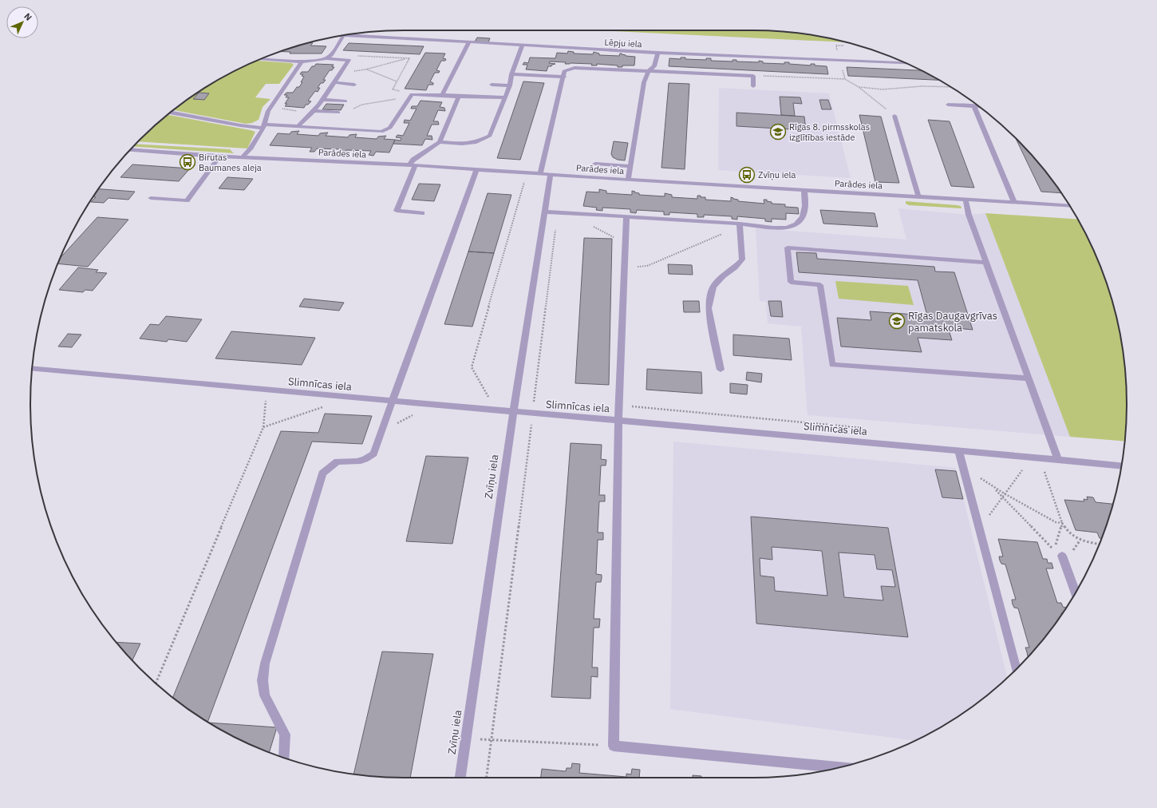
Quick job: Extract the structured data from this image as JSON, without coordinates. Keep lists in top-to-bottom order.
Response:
{
  "streets": {
    "street": [
      "Lēpju iela",
      "Parādes iela",
      "Slimnīcas iela",
      "Zvīņu iela"
    ]
  },
  "crossings": [
    ["Parādes iela", "Zvīņu iela"],
    ["Slimnīcas iela", "Zvīņu iela"]
  ],
  "places": {
    "school or university": ["Rīgas 8. pirmsskolas izglītības iestāde", "Rīgas Daugavgrīvas pamatskola"],
    "bus stop": ["Birutas Baumanes aleja", "Zvīņu iela"]
  },
  "north": "top right"
}
